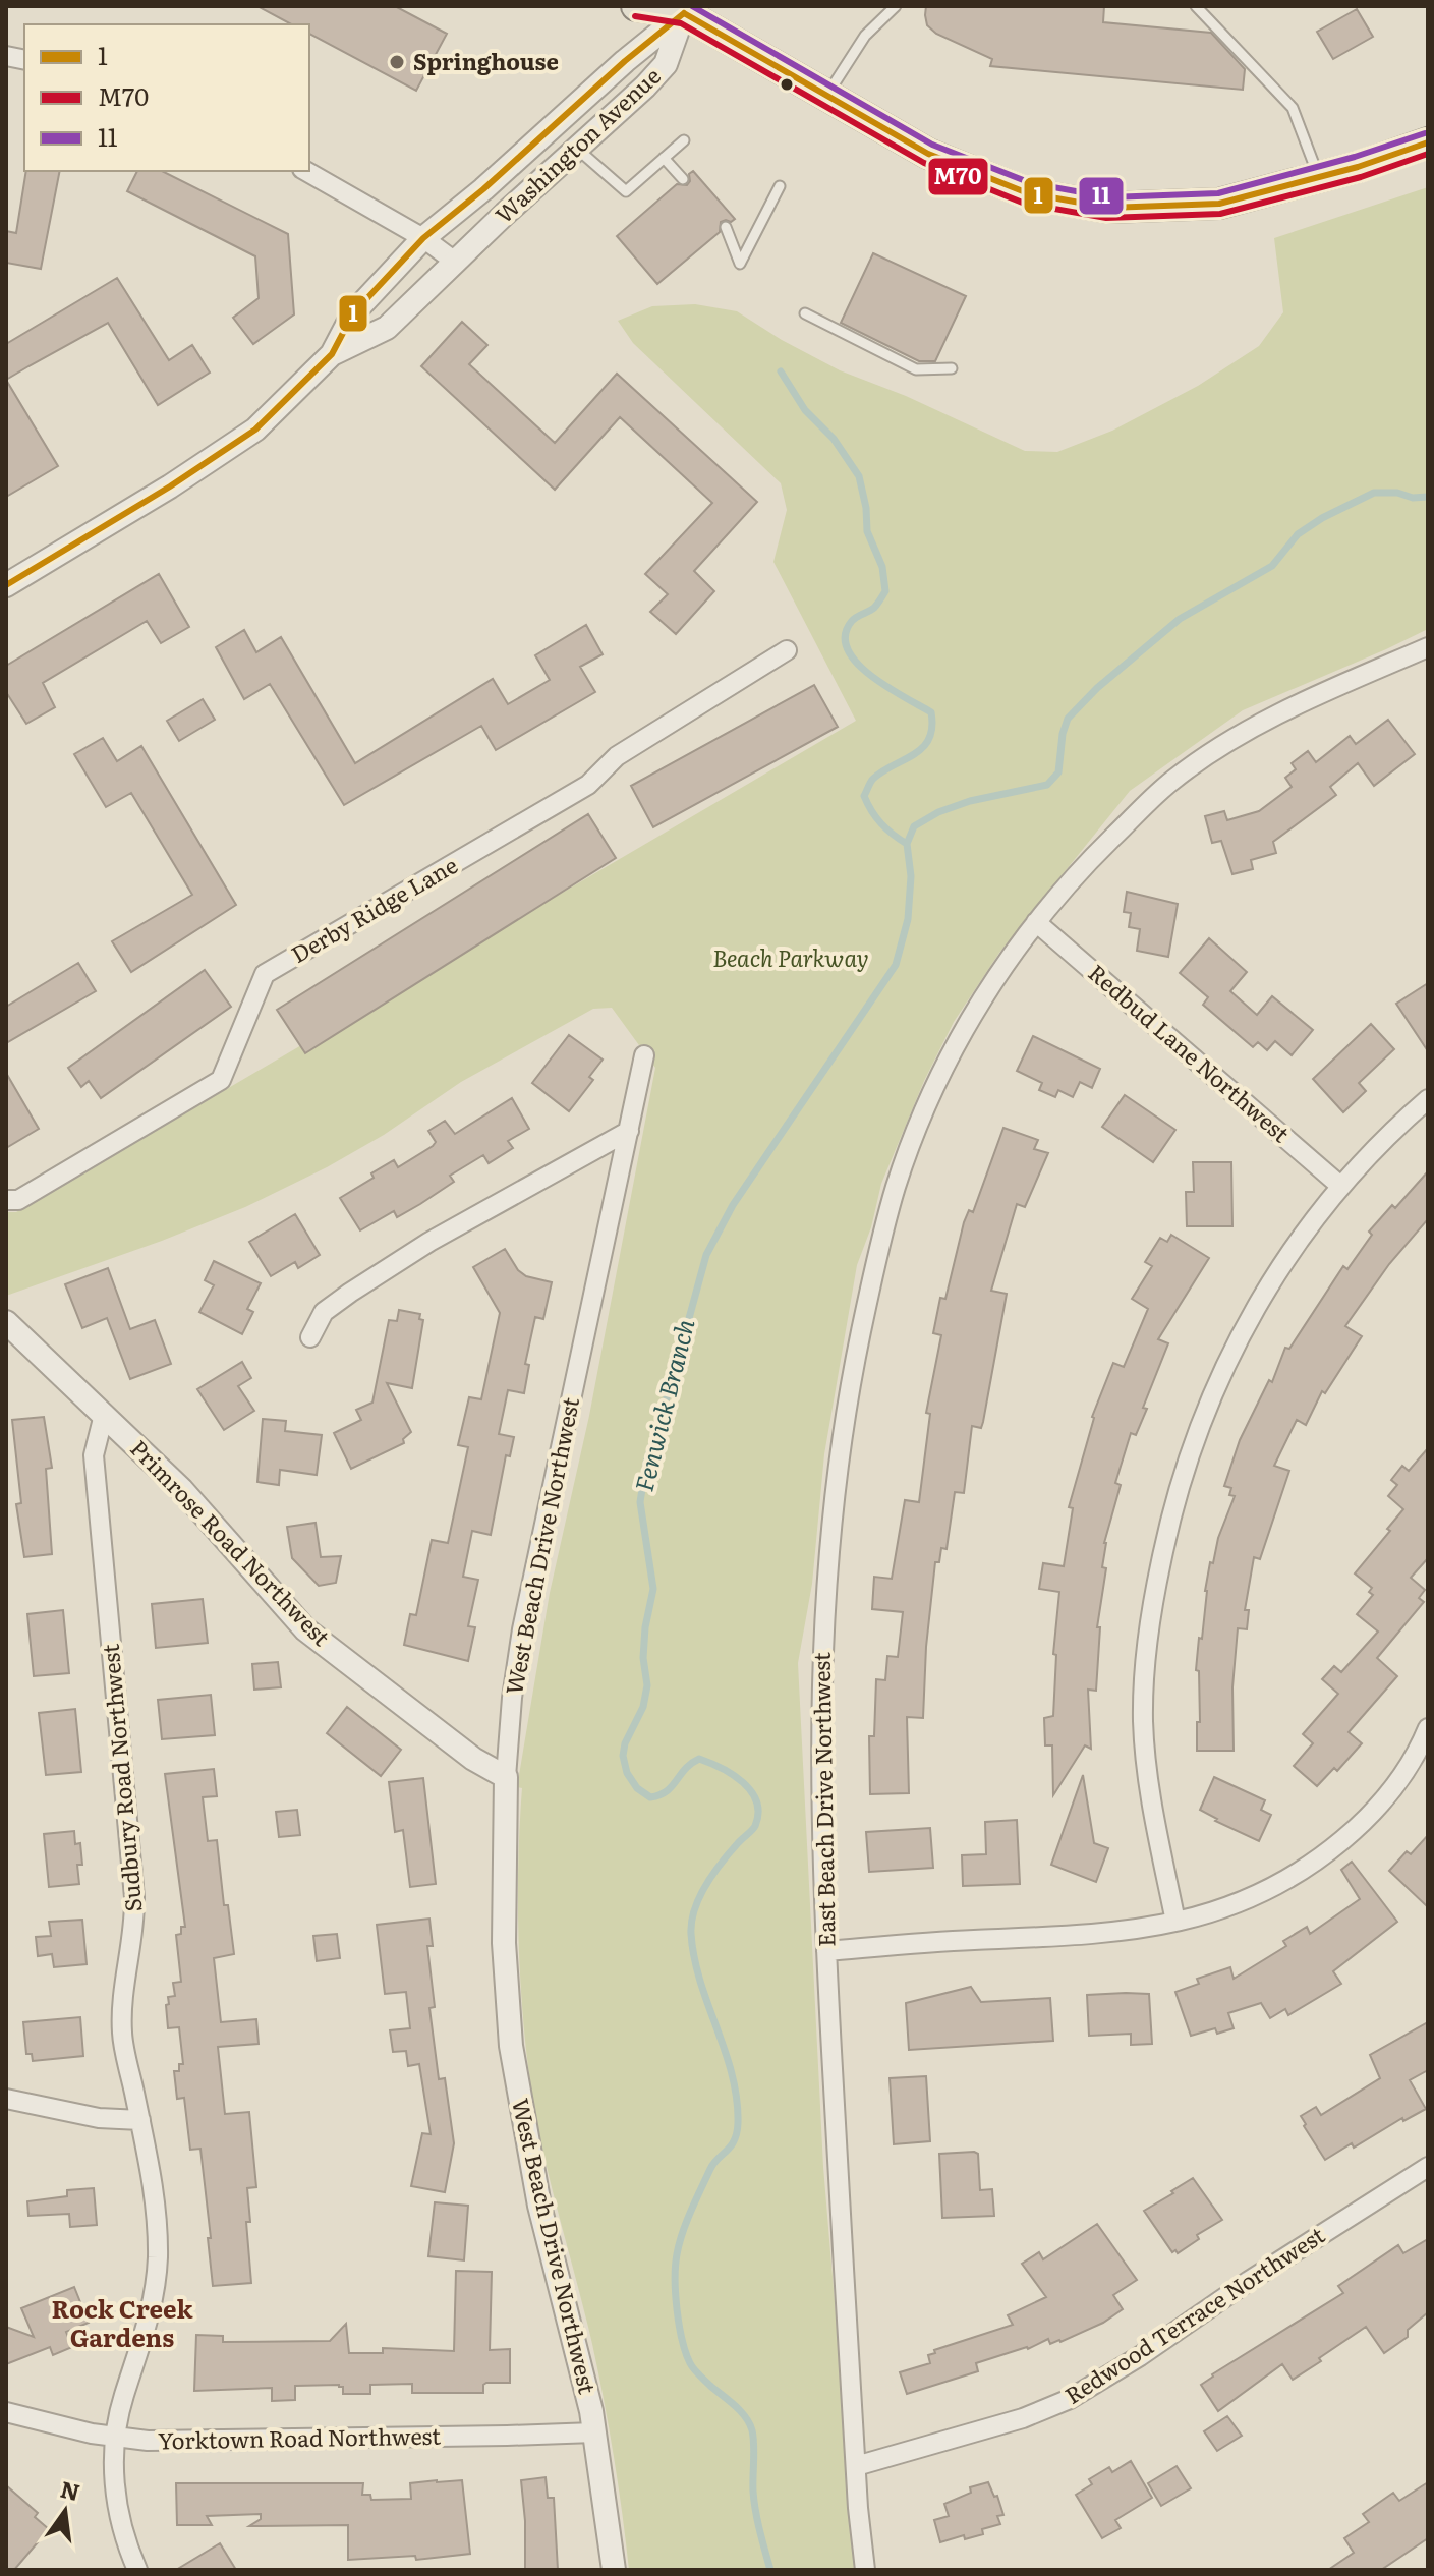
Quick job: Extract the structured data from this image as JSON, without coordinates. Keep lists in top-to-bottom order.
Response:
{
  "streets": {
    "street": [
      "Washington Avenue",
      "Derby Ridge Lane",
      "Redbud Lane Northwest",
      "Primrose Road Northwest",
      "West Beach Drive Northwest",
      "Sudbury Road Northwest",
      "East Beach Drive Northwest",
      "Redwood Terrace Northwest",
      "Yorktown Road Northwest"
    ]
  },
  "crossings": [
    ["Redbud Lane Northwest", "East Beach Drive Northwest"],
    ["Primrose Road Northwest", "West Beach Drive Northwest"],
    ["Primrose Road Northwest", "Sudbury Road Northwest"],
    ["West Beach Drive Northwest", "Yorktown Road Northwest"],
    ["Sudbury Road Northwest", "Yorktown Road Northwest"],
    ["East Beach Drive Northwest", "Redwood Terrace Northwest"]
  ],
  "districts": ["Rock Creek Gardens"],
  "water": ["Fenwick Branch"],
  "parks": ["Beach Parkway"],
  "places": ["Springhouse"],
  "lines": ["transit line 11", "transit line 1", "transit line M70"],
  "legend": ["1", "M70", "11"],
  "north": "top"
}
